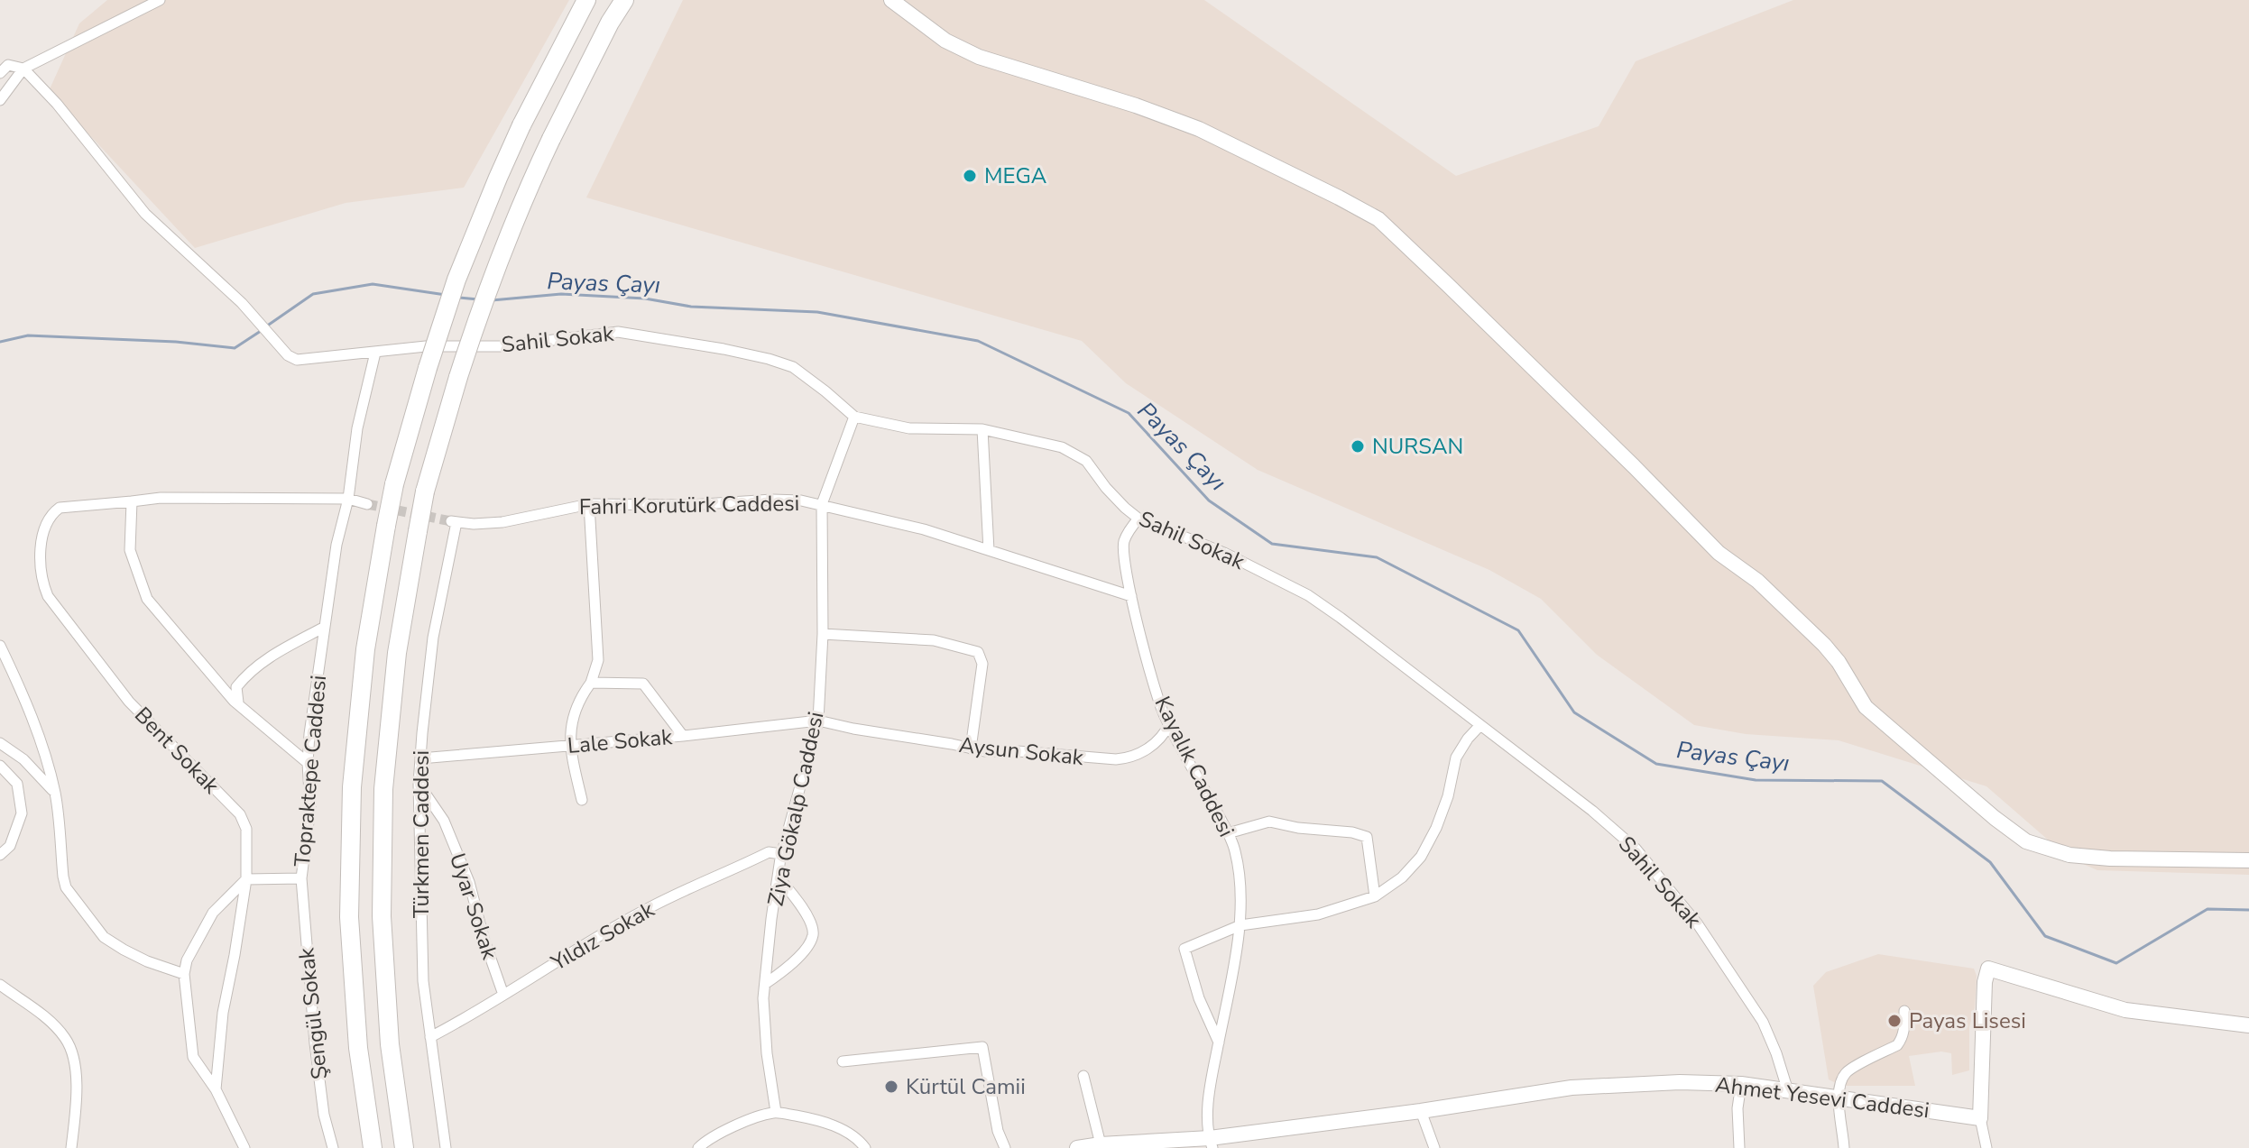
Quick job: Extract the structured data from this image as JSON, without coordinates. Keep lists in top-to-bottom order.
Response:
{
  "streets": {
    "street": [
      "Sahil Sokak",
      "Fahri Korutürk Caddesi",
      "Lale Sokak",
      "Bent Sokak",
      "Aysun Sokak",
      "Kayalık Caddesi",
      "Topraktepe Caddesi",
      "Ziya Gökalp Caddesi",
      "Türkmen Caddesi",
      "Uyar Sokak",
      "Yıldız Sokak",
      "Şengül Sokak",
      "Ahmet Yesevi Caddesi"
    ]
  },
  "crossings": [
    ["Sahil Sokak", "Kayalık Caddesi"],
    ["Sahil Sokak", "Topraktepe Caddesi"],
    ["Sahil Sokak", "Ahmet Yesevi Caddesi"],
    ["Fahri Korutürk Caddesi", "Kayalık Caddesi"],
    ["Fahri Korutürk Caddesi", "Ziya Gökalp Caddesi"],
    ["Fahri Korutürk Caddesi", "Türkmen Caddesi"],
    ["Lale Sokak", "Aysun Sokak"],
    ["Lale Sokak", "Ziya Gökalp Caddesi"],
    ["Lale Sokak", "Türkmen Caddesi"],
    ["Bent Sokak", "Topraktepe Caddesi"],
    ["Aysun Sokak", "Kayalık Caddesi"],
    ["Aysun Sokak", "Ziya Gökalp Caddesi"],
    ["Kayalık Caddesi", "Ahmet Yesevi Caddesi"],
    ["Topraktepe Caddesi", "Şengül Sokak"],
    ["Ziya Gökalp Caddesi", "Yıldız Sokak"],
    ["Türkmen Caddesi", "Uyar Sokak"],
    ["Türkmen Caddesi", "Yıldız Sokak"],
    ["Uyar Sokak", "Yıldız Sokak"]
  ],
  "water": ["Payas Çayı"],
  "places": [
    "MEGA",
    "NURSAN",
    "Payas Lisesi",
    "Kürtül Camii"
  ]
}
